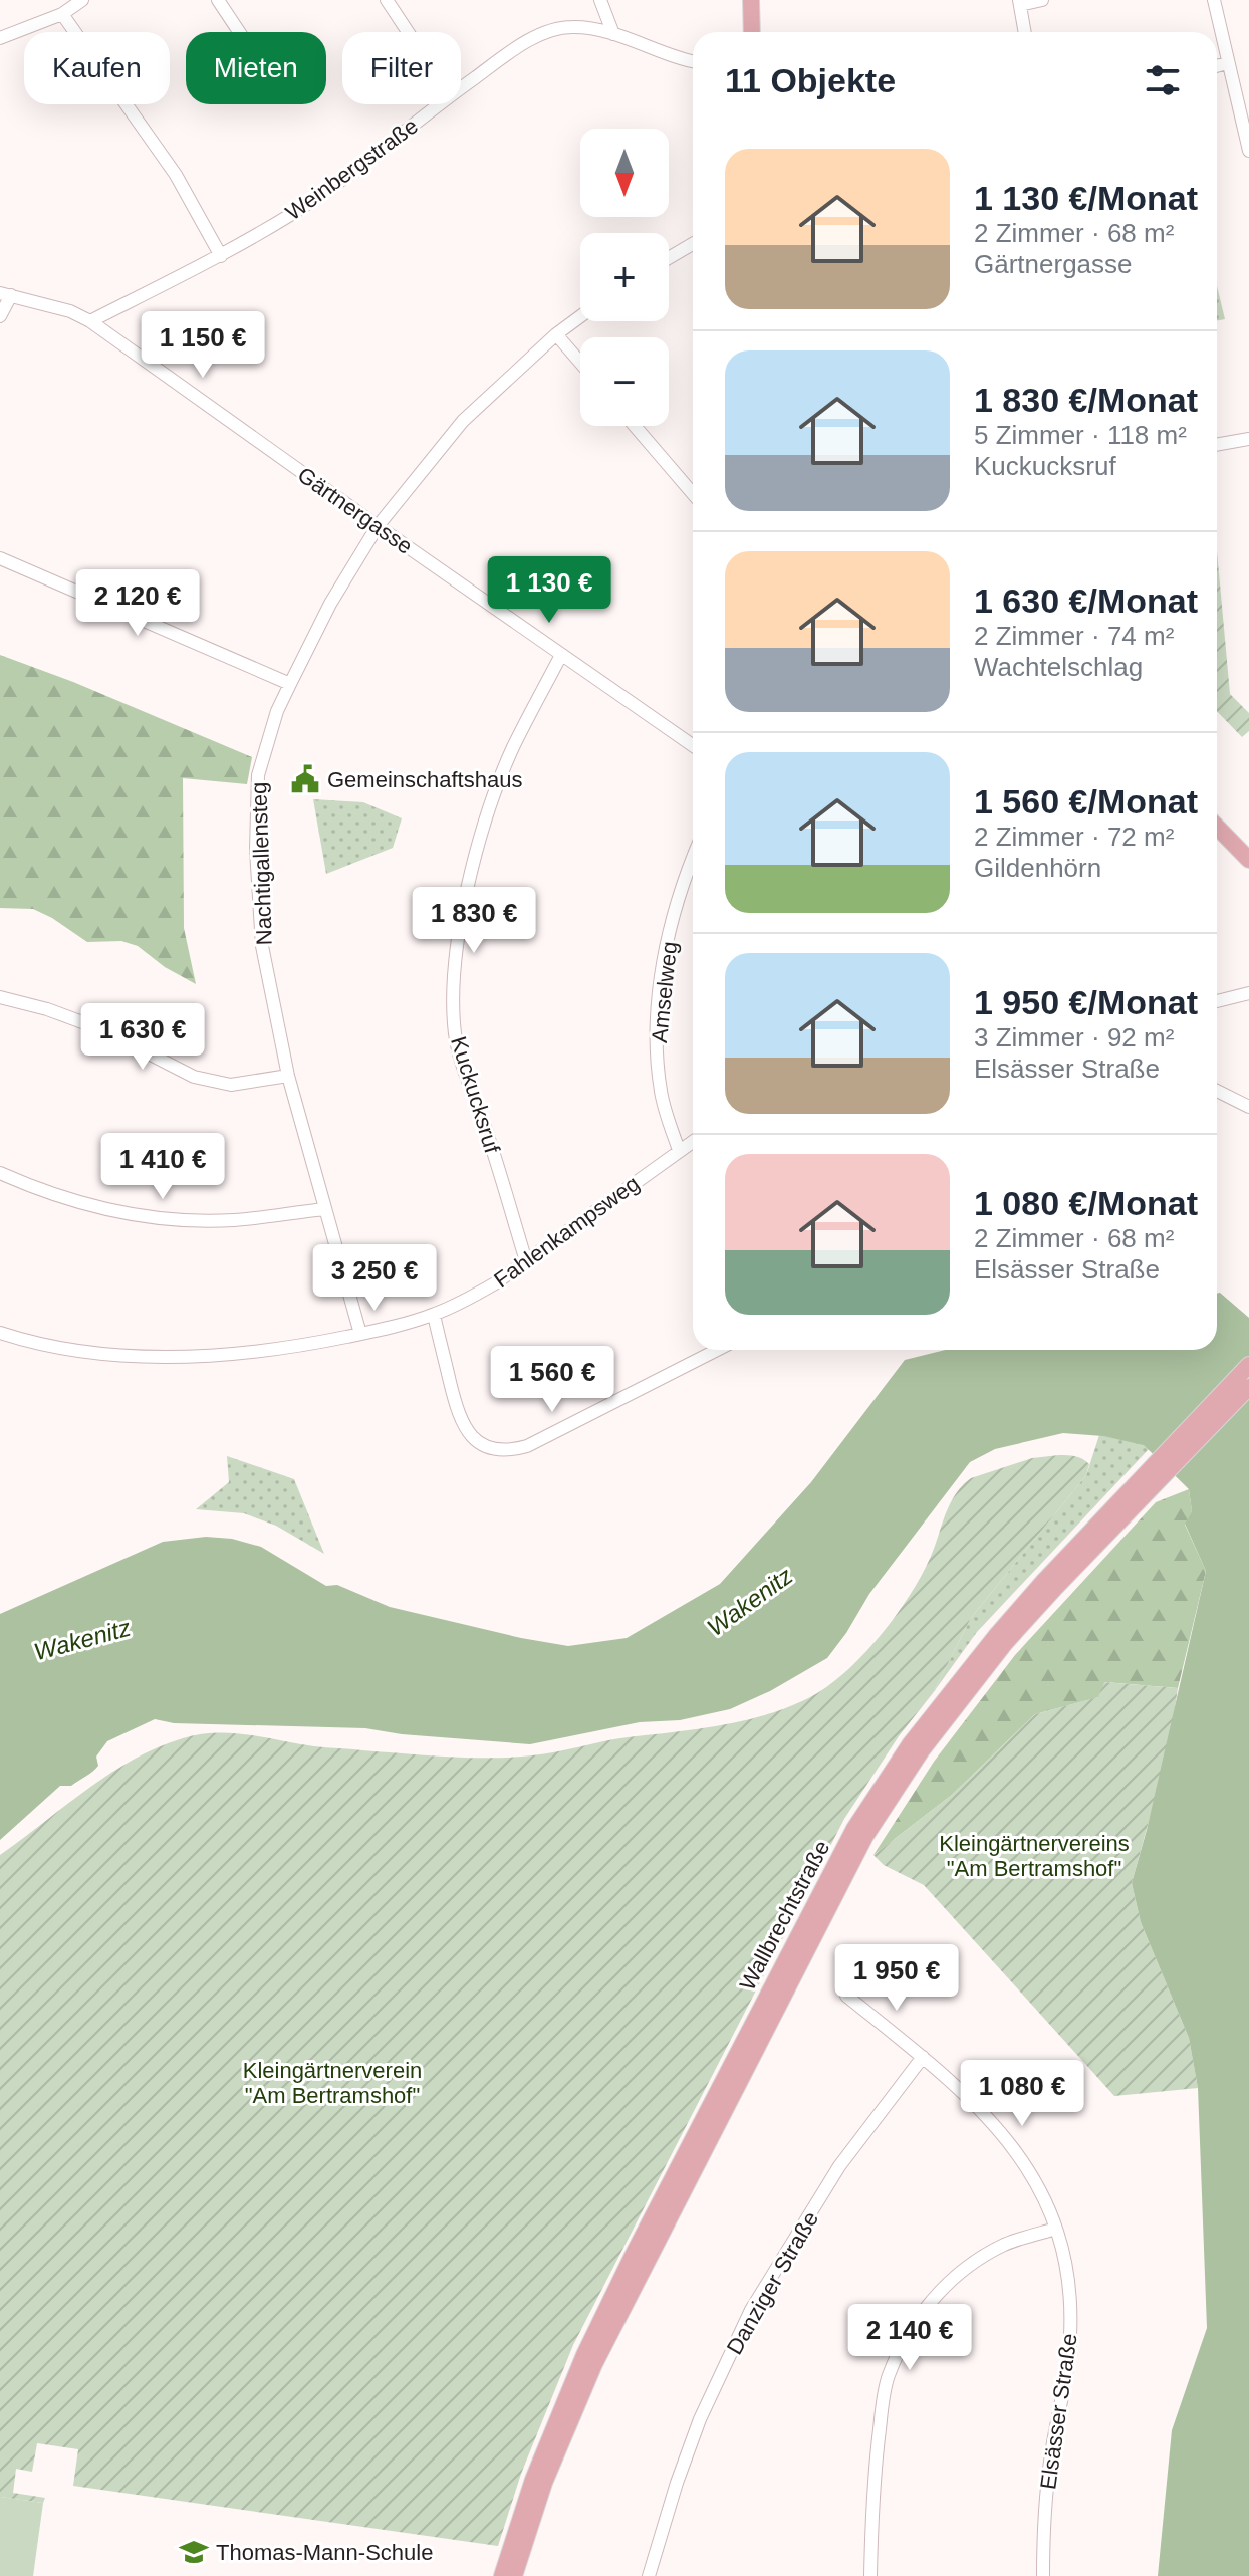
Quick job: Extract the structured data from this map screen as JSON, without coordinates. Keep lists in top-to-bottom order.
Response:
{
  "streets": {
    "main road": ["Wallbrechtstraße"],
    "street": [
      "Weinbergstraße",
      "Gärtnergasse",
      "Nachtigallensteg",
      "Amselweg",
      "Kuckucksruf",
      "Fahlenkampsweg",
      "Danziger Straße",
      "Elsässer Straße"
    ]
  },
  "crossings": [
    ["Weinbergstraße", "Gärtnergasse"],
    ["Gärtnergasse", "Nachtigallensteg"],
    ["Gärtnergasse", "Kuckucksruf"],
    ["Nachtigallensteg", "Fahlenkampsweg"],
    ["Amselweg", "Fahlenkampsweg"],
    ["Kuckucksruf", "Fahlenkampsweg"],
    ["Danziger Straße", "Elsässer Straße"]
  ],
  "water": ["Wakenitz"],
  "parks": ["Kleingärtnervereins \"Am Bertramshof\"", "Kleingärtnerverein \"Am Bertramshof\""],
  "places": {
    "public building": ["Gemeinschaftshaus"],
    "school or university": ["Thomas-Mann-Schule"]
  },
  "north": "bottom",
  "page": {
    "chip": ["Kaufen", "Mieten", "Filter"],
    "heading": "11 Objekte",
    "map_buttons": ["+", "−"],
    "list": [
      {
        "name": "1 130 €/Monat",
        "note": "2 Zimmer · 68 m² · Gärtnergasse"
      },
      {
        "name": "1 830 €/Monat",
        "note": "5 Zimmer · 118 m² · Kuckucksruf"
      },
      {
        "name": "1 630 €/Monat",
        "note": "2 Zimmer · 74 m² · Wachtelschlag"
      },
      {
        "name": "1 560 €/Monat",
        "note": "2 Zimmer · 72 m² · Gildenhörn"
      },
      {
        "name": "1 950 €/Monat",
        "note": "3 Zimmer · 92 m² · Elsässer Straße"
      },
      {
        "name": "1 080 €/Monat",
        "note": "2 Zimmer · 68 m² · Elsässer Straße"
      }
    ],
    "price": [
      "1 150 €",
      "1 130 €",
      "2 120 €",
      "1 830 €",
      "1 630 €",
      "1 410 €",
      "3 250 €",
      "1 560 €",
      "1 950 €",
      "1 080 €",
      "2 140 €"
    ]
  }
}
